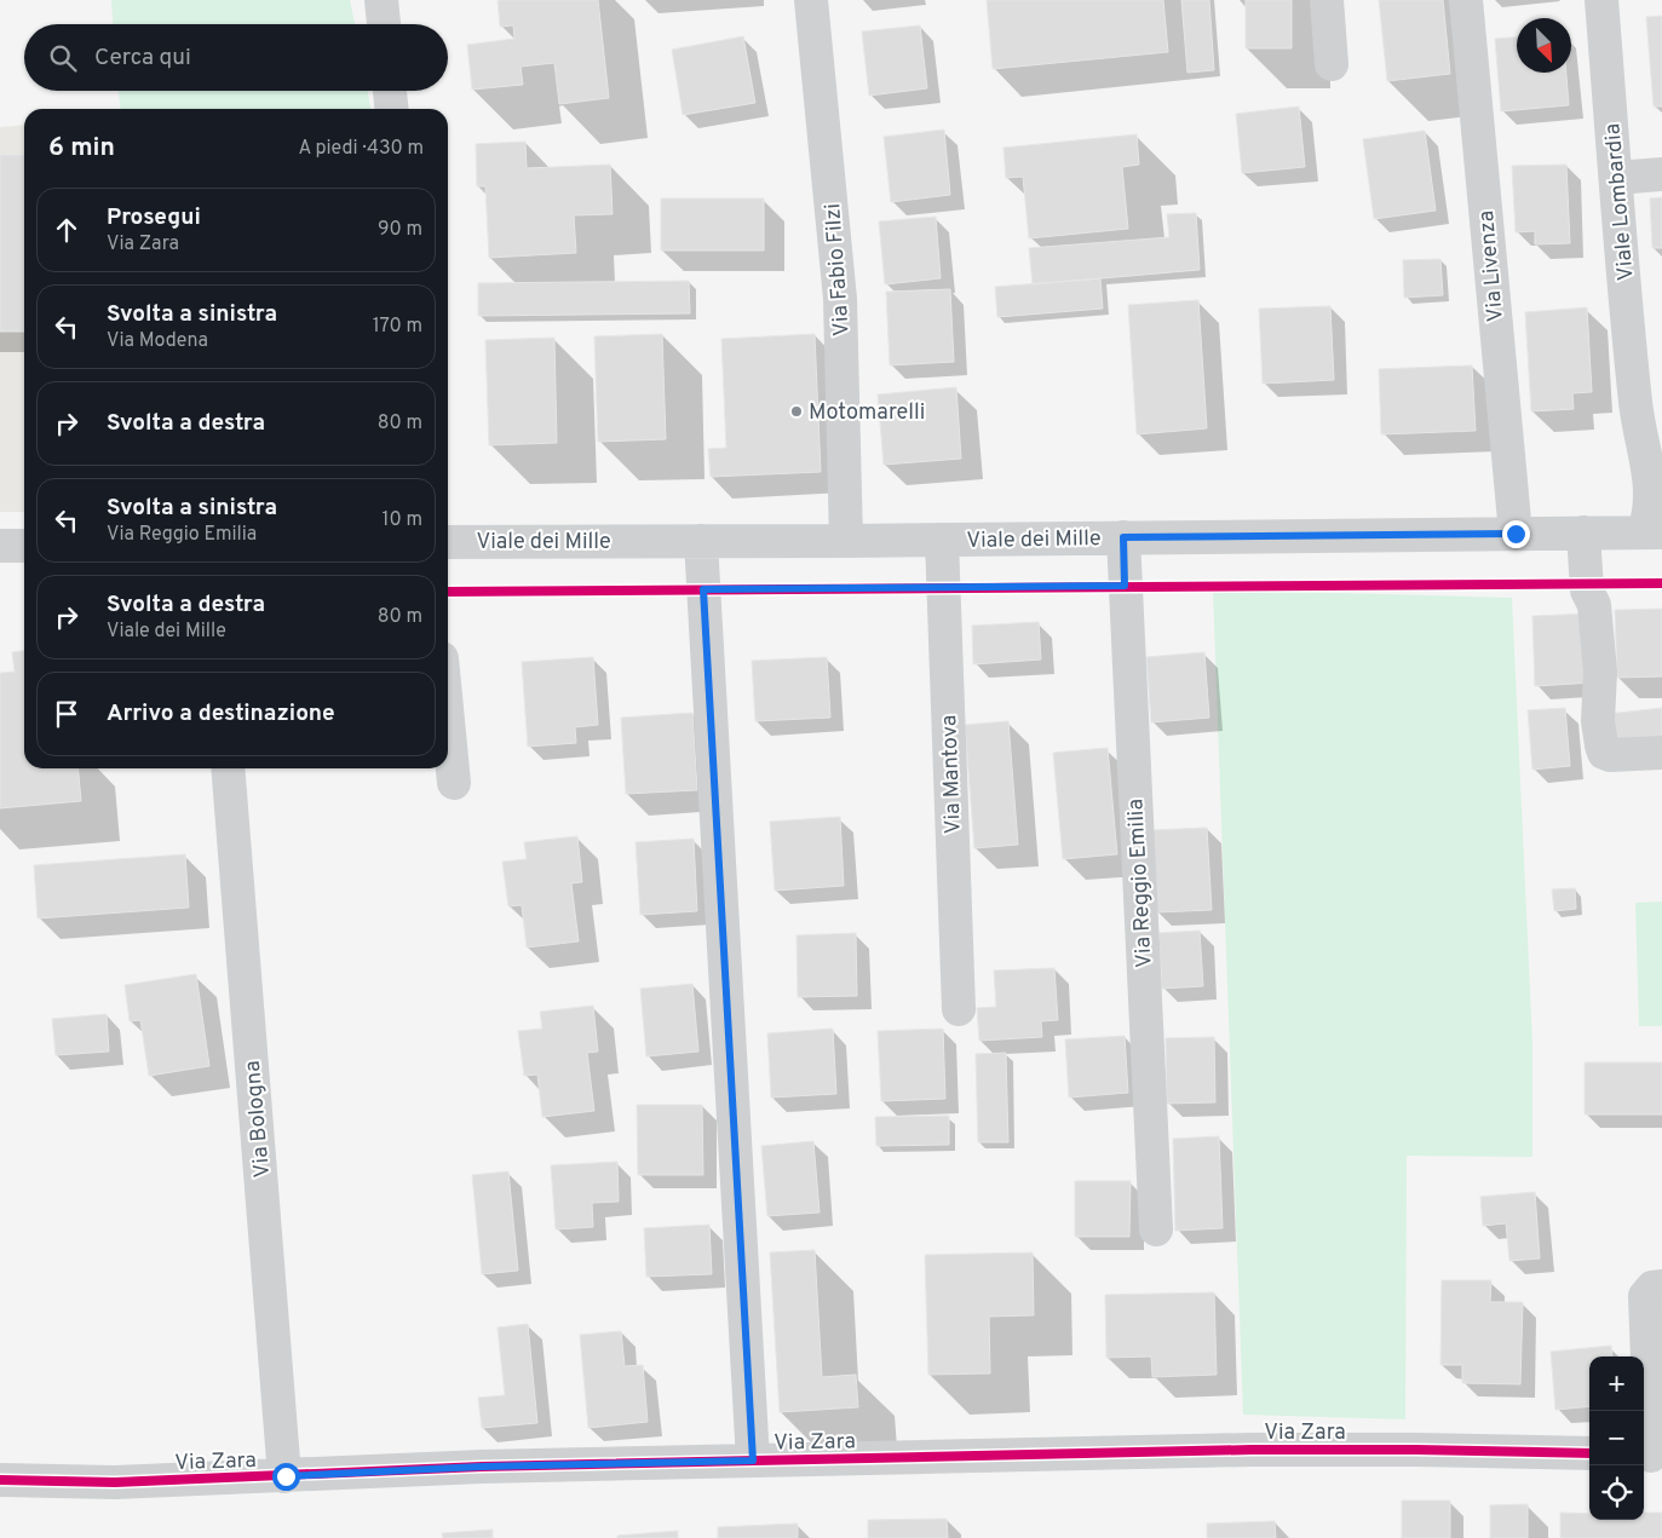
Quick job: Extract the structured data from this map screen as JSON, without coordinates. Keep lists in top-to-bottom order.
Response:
{
  "streets": {
    "street": [
      "Viale Lombardia",
      "Via Livenza",
      "Via Fabio Filzi",
      "Viale dei Mille",
      "Via Mantova",
      "Via Reggio Emilia",
      "Via Bologna",
      "Via Zara"
    ]
  },
  "crossings": [
    ["Viale Lombardia", "Viale dei Mille"],
    ["Via Livenza", "Viale dei Mille"],
    ["Via Fabio Filzi", "Viale dei Mille"],
    ["Viale dei Mille", "Via Mantova"],
    ["Viale dei Mille", "Via Reggio Emilia"],
    ["Via Bologna", "Via Zara"]
  ],
  "places": ["Motomarelli"],
  "north": "bottom right",
  "page": {
    "search": "Cerca qui",
    "heading": ["6 min", "A piedi · 430 m"],
    "list": [
      ["Prosegui", "Via Zara", "90 m"],
      ["Svolta a sinistra", "Via Modena", "170 m"],
      ["Svolta a destra", "80 m"],
      ["Svolta a sinistra", "Via Reggio Emilia", "10 m"],
      ["Svolta a destra", "Viale dei Mille", "80 m"],
      "Arrivo a destinazione"
    ],
    "map_buttons": ["+", "−"]
  }
}
